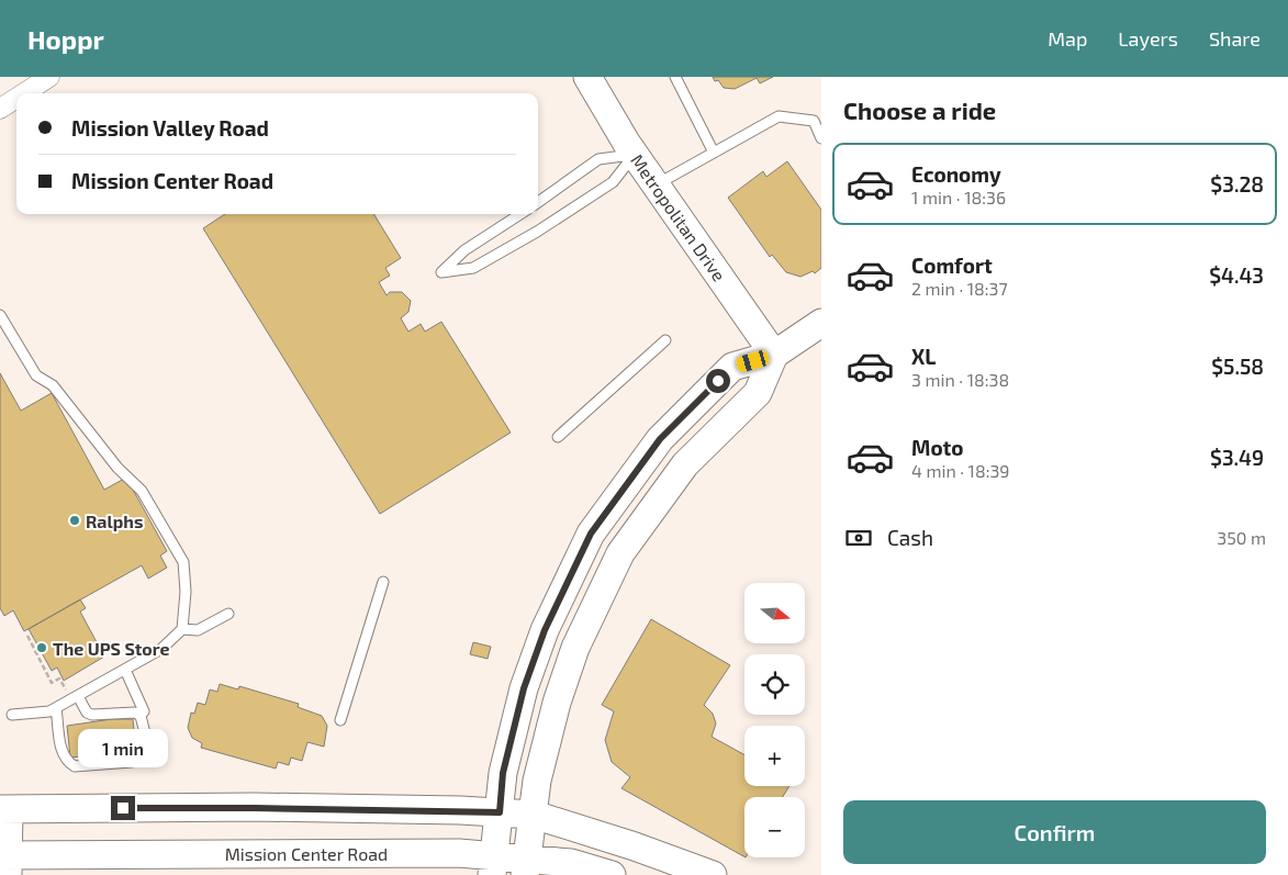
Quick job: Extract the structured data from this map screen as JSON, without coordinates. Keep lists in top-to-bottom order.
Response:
{
  "streets": {
    "main road": ["Metropolitan Drive", "Mission Center Road"]
  },
  "places": ["Ralphs", "The UPS Store"],
  "north": "right",
  "page": {
    "header": "Hoppr",
    "nav": ["Map", "Layers", "Share"],
    "heading": "Choose a ride",
    "banner": ["Mission Valley Road", "Mission Center Road"],
    "list": [
      {
        "name": "Economy",
        "note": "1 min · 18:36",
        "value": "$3.28"
      },
      {
        "name": "Comfort",
        "note": "2 min · 18:37",
        "value": "$4.43"
      },
      {
        "name": "XL",
        "note": "3 min · 18:38",
        "value": "$5.58"
      },
      {
        "name": "Moto",
        "note": "4 min · 18:39",
        "value": "$3.49"
      }
    ],
    "pay": ["Cash", "350 m"],
    "map_buttons": ["+", "−"],
    "bubble": "1 min",
    "buttons": "Confirm"
  }
}
